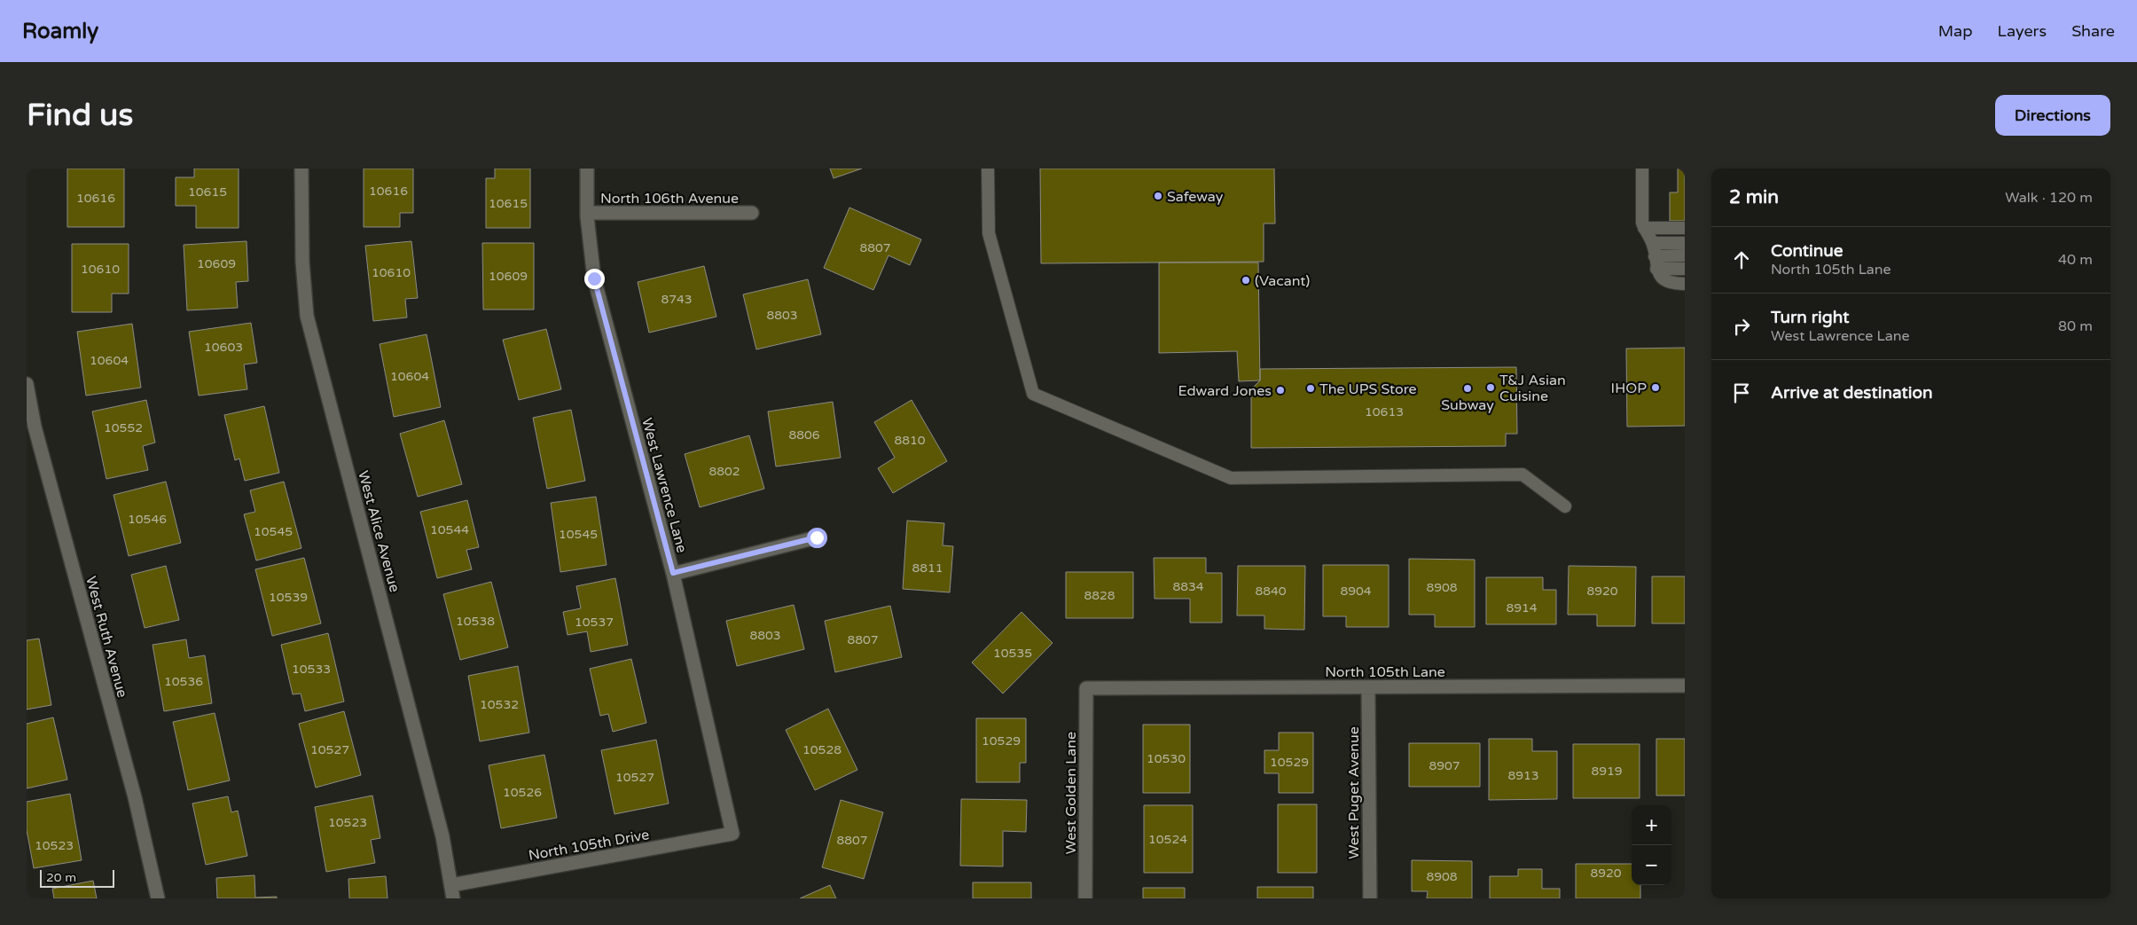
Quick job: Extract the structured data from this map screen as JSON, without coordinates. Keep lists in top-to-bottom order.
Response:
{
  "streets": {
    "street": [
      "North 106th Avenue",
      "West Lawrence Lane",
      "West Alice Avenue",
      "West Ruth Avenue",
      "North 105th Lane",
      "West Golden Lane",
      "West Puget Avenue",
      "North 105th Drive"
    ]
  },
  "crossings": [
    ["North 106th Avenue", "West Lawrence Lane"],
    ["West Lawrence Lane", "North 105th Drive"],
    ["West Alice Avenue", "North 105th Drive"],
    ["North 105th Lane", "West Golden Lane"],
    ["North 105th Lane", "West Puget Avenue"]
  ],
  "places": [
    "Safeway",
    "(Vacant)",
    "T&J Asian Cuisine",
    "IHOP",
    "The UPS Store",
    "Subway",
    "Edward Jones"
  ],
  "house_numbers": [
    "10616",
    "10615",
    "10616",
    "10615",
    "8807",
    "10609",
    "10610",
    "10610",
    "10609",
    "8743",
    "8803",
    "10603",
    "10604",
    "10604",
    "10613",
    "10552",
    "8806",
    "8810",
    "8802",
    "10546",
    "10544",
    "10545",
    "10545",
    "8811",
    "8834",
    "8908",
    "8840",
    "8904",
    "8920",
    "8828",
    "10539",
    "8914",
    "10538",
    "10537",
    "8803",
    "8807",
    "10535",
    "10533",
    "10536",
    "10532",
    "10529",
    "10527",
    "10528",
    "10530",
    "10529",
    "8907",
    "8919",
    "8913",
    "10527",
    "10526",
    "10523",
    "10524",
    "8807",
    "10523",
    "8920",
    "8908"
  ],
  "scale_bar": "20 m",
  "page": {
    "header": "Roamly",
    "nav": ["Map", "Layers", "Share"],
    "buttons": "Directions",
    "title": "Find us",
    "heading": ["2 min", "Walk · 120 m"],
    "list": [
      ["Continue", "North 105th Lane", "40 m"],
      ["Turn right", "West Lawrence Lane", "80 m"],
      "Arrive at destination"
    ],
    "map_buttons": ["+", "−"],
    "scale": "20 m"
  }
}
